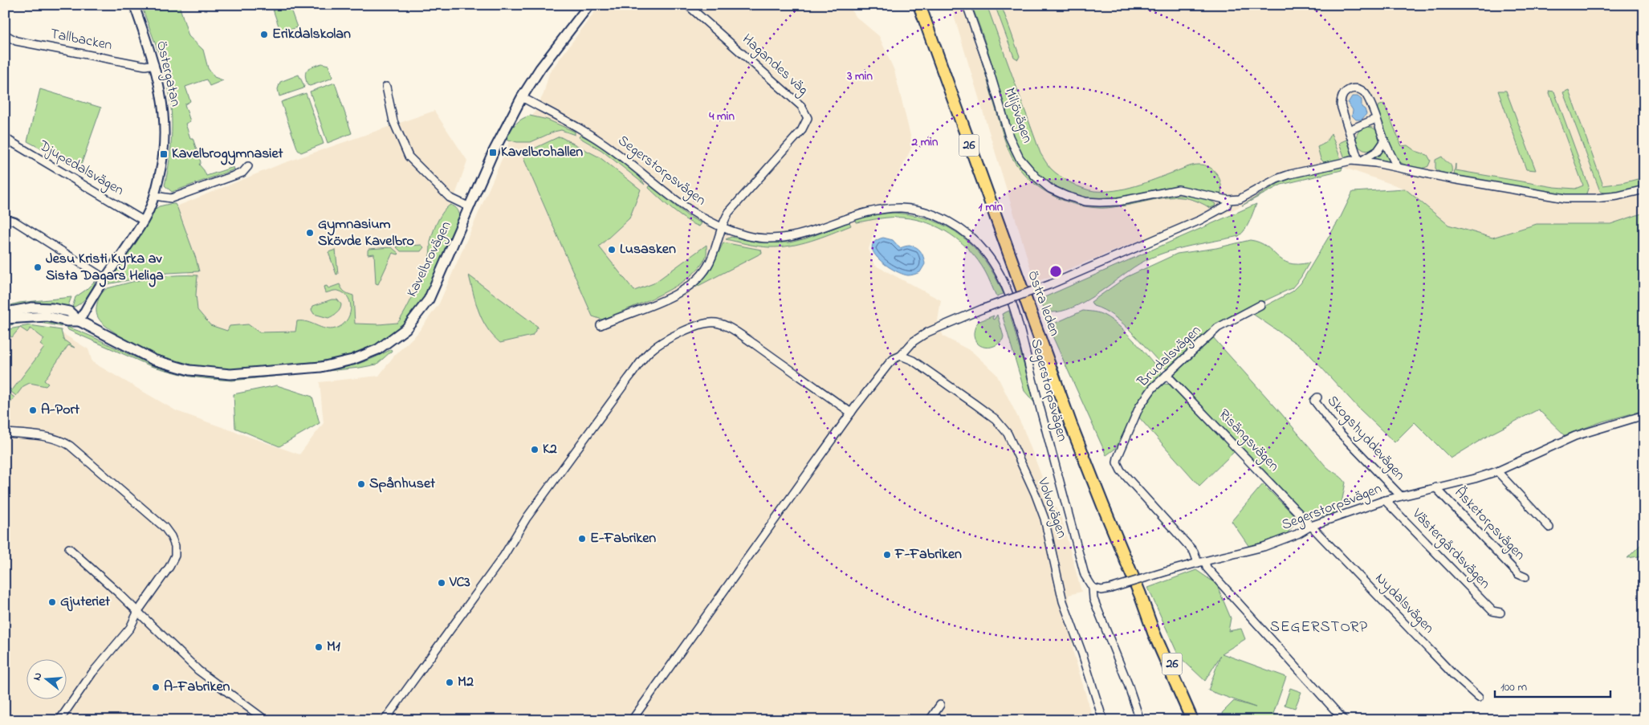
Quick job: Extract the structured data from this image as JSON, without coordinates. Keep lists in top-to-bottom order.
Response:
{
  "streets": {
    "highway": ["26", "Östra leden"],
    "main road": ["Kavelbrovägen"],
    "street": [
      "Tallbacken",
      "Hagandes väg",
      "Östergatan",
      "Miljövägen",
      "Djupedalsvägen",
      "Segerstorpsvägen",
      "Brudalsvägen",
      "Skogshyddevägen",
      "Risängsvägen",
      "Volvovägen",
      "Äsketorpsvägen",
      "Västergårdsvägen",
      "Nydalsvägen"
    ]
  },
  "crossings": [
    ["Tallbacken", "Östergatan"],
    ["Hagandes väg", "Segerstorpsvägen"],
    ["Östergatan", "Djupedalsvägen"],
    ["Östergatan", "Kavelbrovägen"],
    ["Segerstorpsvägen", "Kavelbrovägen"],
    ["Segerstorpsvägen", "Brudalsvägen"],
    ["Segerstorpsvägen", "Skogshyddevägen"],
    ["Segerstorpsvägen", "Risängsvägen"],
    ["Segerstorpsvägen", "Äsketorpsvägen"],
    ["Segerstorpsvägen", "Västergårdsvägen"],
    ["Segerstorpsvägen", "Nydalsvägen"],
    ["Brudalsvägen", "Risängsvägen"],
    ["Risängsvägen", "Nydalsvägen"]
  ],
  "districts": ["SEGERSTORP"],
  "places": {
    "other": [
      "Erikdalskolan",
      "Gymnasium Skövde Kavelbro",
      "Lusasken",
      "Jesu Kristi Kyrka av Sista Dagars Heliga",
      "A-Port",
      "K2",
      "Spånhuset",
      "E-Fabriken",
      "F-Fabriken",
      "VC3",
      "Gjuteriet",
      "M1",
      "M2",
      "A-Fabriken"
    ],
    "transit": ["Kavelbrohallen", "Kavelbrogymnasiet"]
  },
  "scale_bar": "100 m",
  "north": "left",
  "rings": [
    "3 min",
    "4 min",
    "2 min",
    "1 min"
  ]
}
